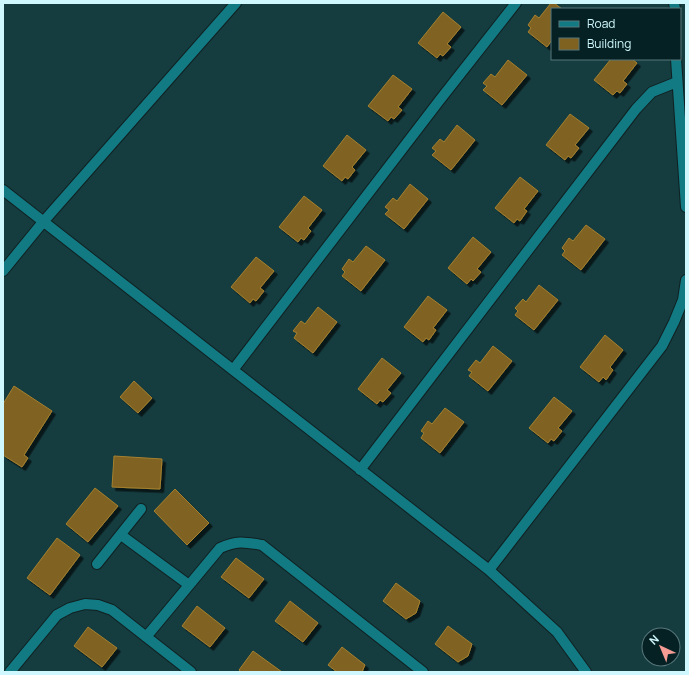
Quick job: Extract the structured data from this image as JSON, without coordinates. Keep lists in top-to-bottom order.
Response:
{
  "legend": ["Road", "Building"],
  "north": "top left"
}
